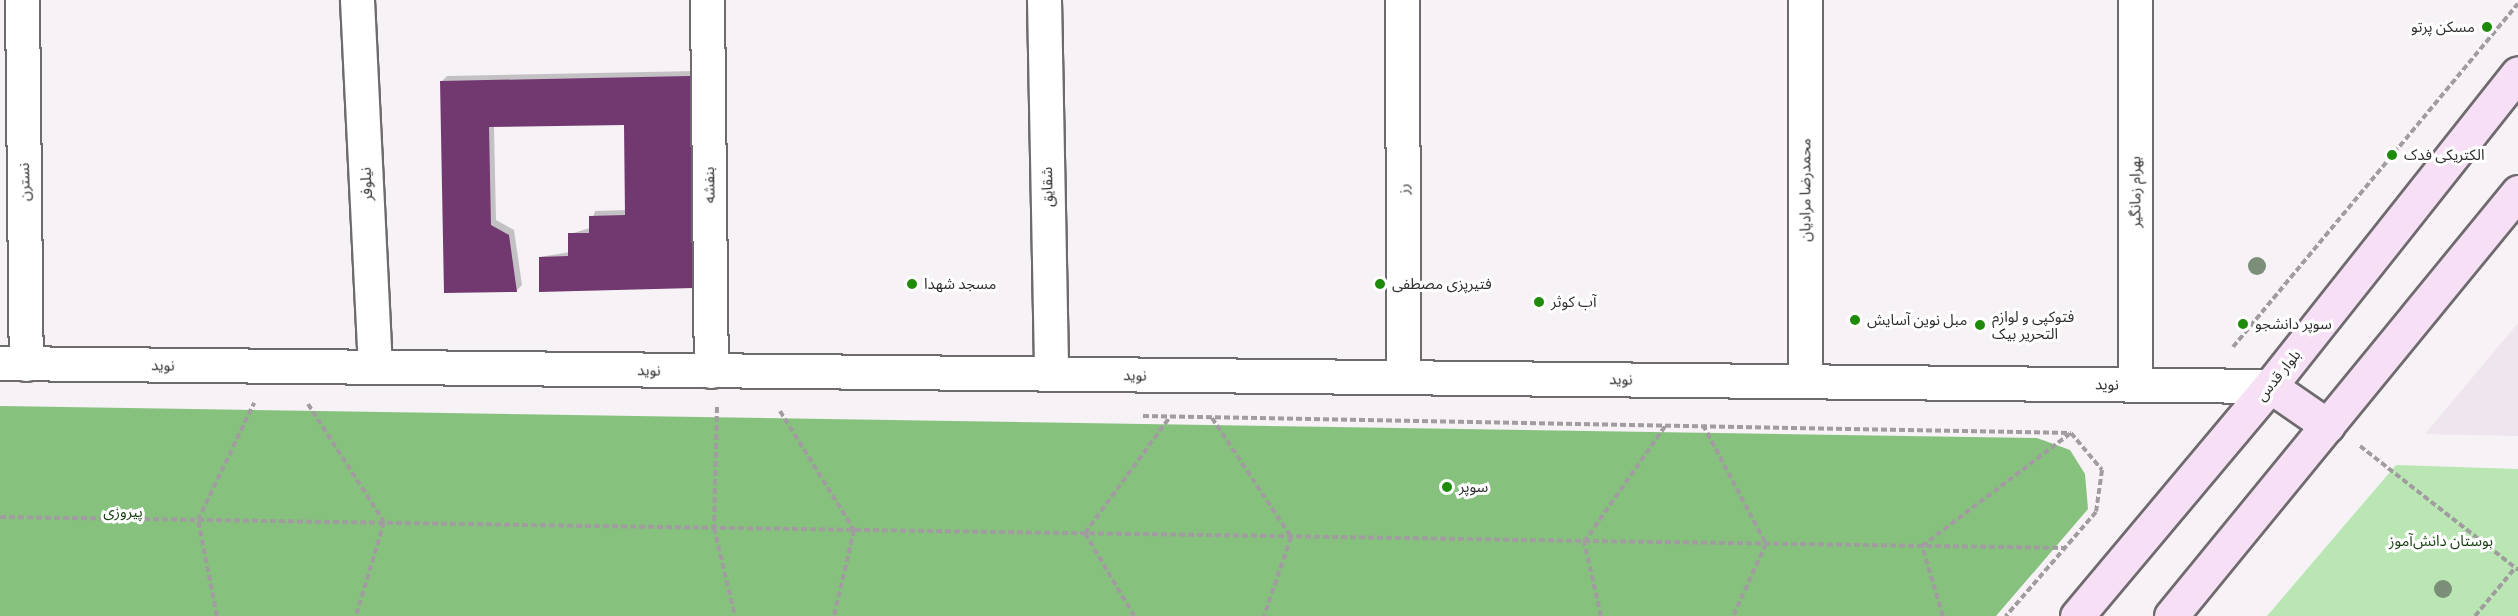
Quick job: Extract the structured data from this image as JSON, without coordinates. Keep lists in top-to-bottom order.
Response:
{
  "streets": {
    "main road": ["بلوار قدس"],
    "street": [
      "نسترن",
      "نیلوفر",
      "بنفشه",
      "شقایق",
      "رز",
      "محمدرضا مرادیان",
      "بهرام زمانگیر",
      "نوید"
    ]
  },
  "crossings": [
    ["نسترن", "نوید"],
    ["نیلوفر", "نوید"],
    ["بنفشه", "نوید"],
    ["شقایق", "نوید"],
    ["رز", "نوید"],
    ["محمدرضا مرادیان", "نوید"],
    ["بهرام زمانگیر", "نوید"],
    ["نوید", "بلوار قدس"]
  ],
  "parks": ["پیروزی", "بوستان دانش‌آموز"],
  "places": [
    "مسکن پرتو",
    "الکتریکی فدک",
    "مسجد شهدا",
    "فتیرپزی مصطفی",
    "آب کوثر",
    "مبل نوین آسایش",
    "سوپر دانشجو",
    "فتوکپی و لوازم التحریر بیک",
    "سوپر"
  ]
}
